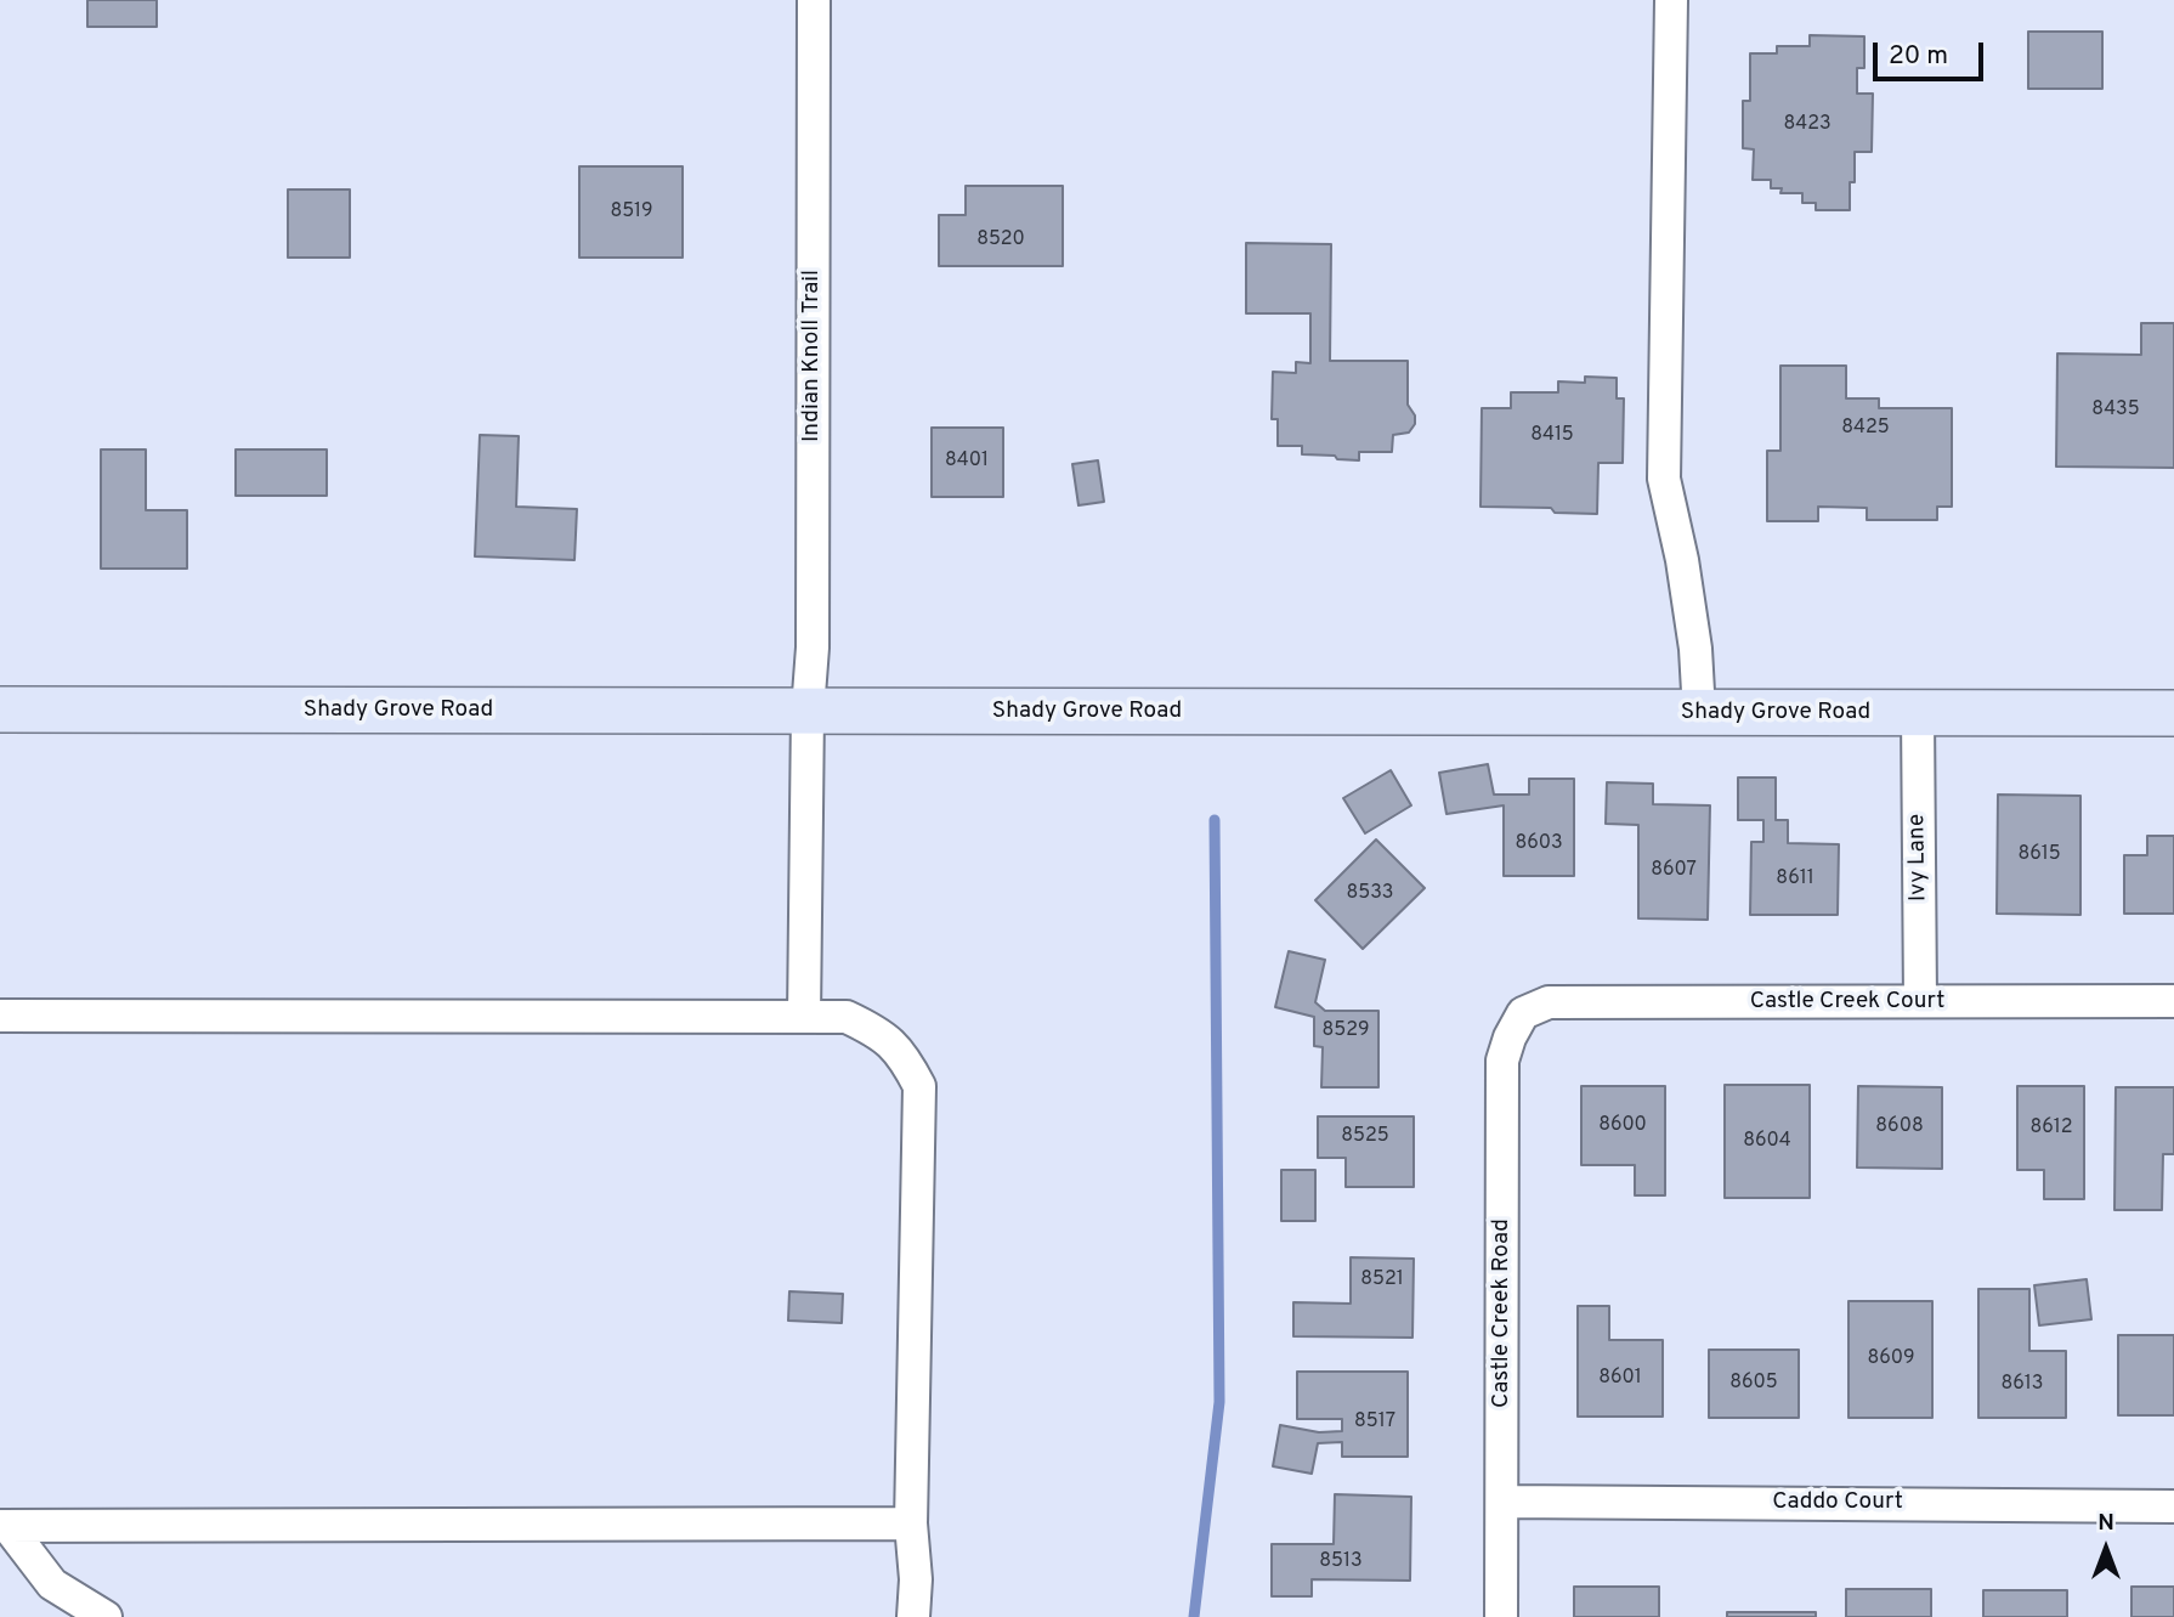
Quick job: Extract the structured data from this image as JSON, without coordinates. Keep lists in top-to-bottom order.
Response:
{
  "streets": {
    "street": [
      "Indian Knoll Trail",
      "Shady Grove Road",
      "Ivy Lane",
      "Castle Creek Court",
      "Castle Creek Road",
      "Caddo Court"
    ]
  },
  "crossings": [
    ["Indian Knoll Trail", "Shady Grove Road"],
    ["Shady Grove Road", "Ivy Lane"],
    ["Ivy Lane", "Castle Creek Court"],
    ["Castle Creek Court", "Castle Creek Road"],
    ["Castle Creek Road", "Caddo Court"]
  ],
  "house_numbers": [
    "8423",
    "8519",
    "8520",
    "8435",
    "8425",
    "8415",
    "8401",
    "8603",
    "8615",
    "8607",
    "8611",
    "8533",
    "8529",
    "8600",
    "8608",
    "8612",
    "8525",
    "8604",
    "8521",
    "8609",
    "8601",
    "8605",
    "8613",
    "8517",
    "8513"
  ],
  "scale_bar": "20 m",
  "north": "top"
}
